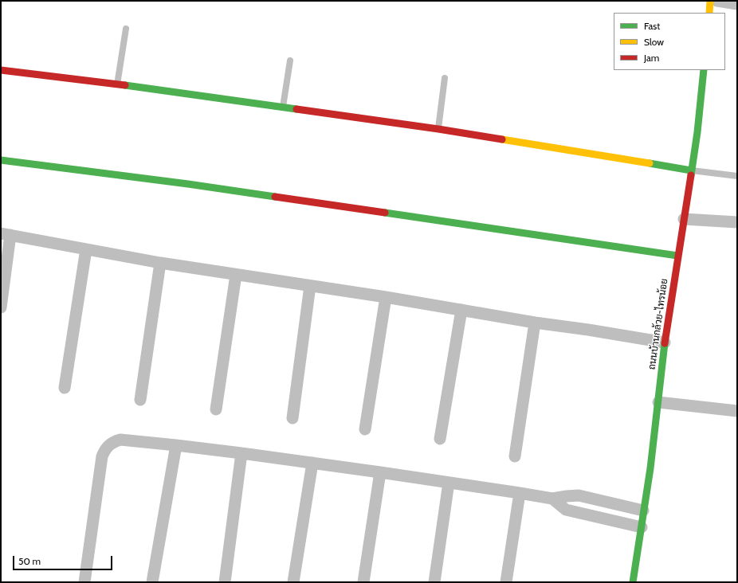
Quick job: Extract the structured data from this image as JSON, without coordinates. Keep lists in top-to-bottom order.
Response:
{
  "streets": {
    "street": ["ถนนบ้านกล้วย-ไทรน้อย"]
  },
  "legend": ["Fast", "Slow", "Jam"],
  "scale_bar": "50 m"
}
